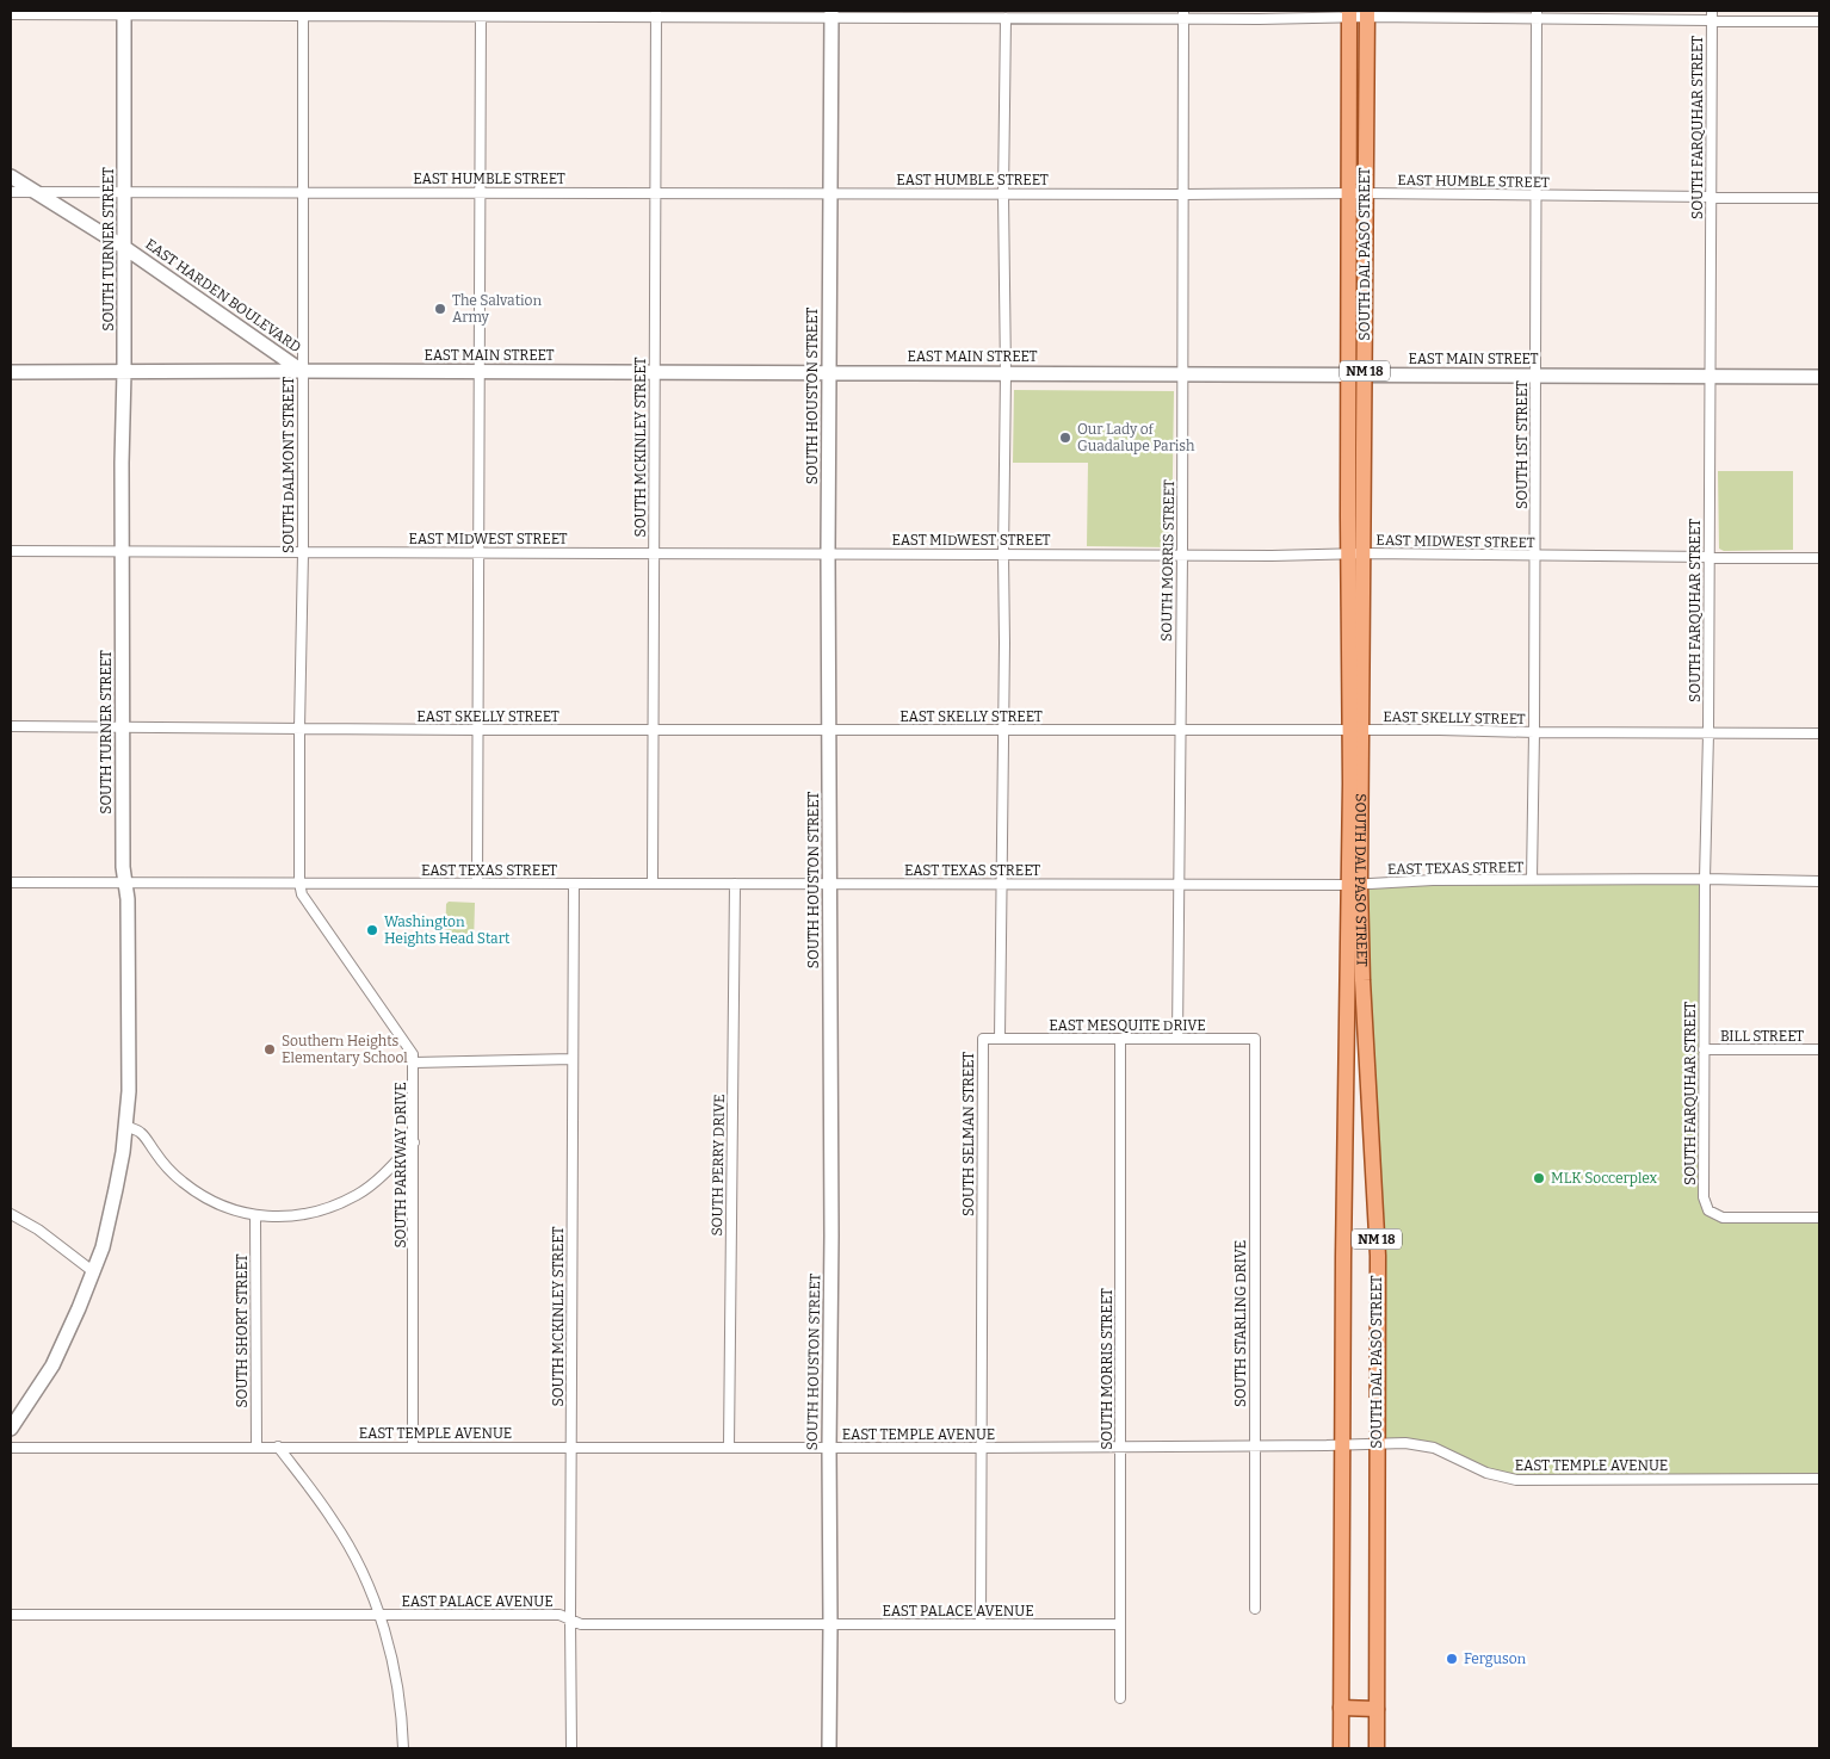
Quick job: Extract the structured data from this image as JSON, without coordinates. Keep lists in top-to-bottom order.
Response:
{
  "streets": {
    "main road": ["SOUTH DAL PASO STREET", "NM 18"],
    "street": [
      "SOUTH FARQUHAR STREET",
      "EAST HUMBLE STREET",
      "SOUTH TURNER STREET",
      "EAST HARDEN BOULEVARD",
      "EAST MAIN STREET",
      "SOUTH HOUSTON STREET",
      "SOUTH 1ST STREET",
      "SOUTH MCKINLEY STREET",
      "SOUTH DALMONT STREET",
      "EAST MIDWEST STREET",
      "SOUTH MORRIS STREET",
      "EAST SKELLY STREET",
      "EAST TEXAS STREET",
      "EAST MESQUITE DRIVE",
      "BILL STREET",
      "SOUTH SELMAN STREET",
      "SOUTH PARKWAY DRIVE",
      "SOUTH PERRY DRIVE",
      "SOUTH STARLING DRIVE",
      "SOUTH SHORT STREET",
      "EAST TEMPLE AVENUE",
      "EAST PALACE AVENUE"
    ]
  },
  "crossings": [
    ["SOUTH FARQUHAR STREET", "EAST HUMBLE STREET"],
    ["SOUTH FARQUHAR STREET", "EAST MAIN STREET"],
    ["SOUTH FARQUHAR STREET", "EAST MIDWEST STREET"],
    ["SOUTH FARQUHAR STREET", "EAST SKELLY STREET"],
    ["SOUTH FARQUHAR STREET", "EAST TEXAS STREET"],
    ["SOUTH FARQUHAR STREET", "BILL STREET"],
    ["EAST HUMBLE STREET", "SOUTH TURNER STREET"],
    ["EAST HUMBLE STREET", "SOUTH DAL PASO STREET"],
    ["EAST HUMBLE STREET", "EAST HARDEN BOULEVARD"],
    ["EAST HUMBLE STREET", "SOUTH HOUSTON STREET"],
    ["EAST HUMBLE STREET", "SOUTH 1ST STREET"],
    ["EAST HUMBLE STREET", "SOUTH MCKINLEY STREET"],
    ["EAST HUMBLE STREET", "SOUTH DALMONT STREET"],
    ["EAST HUMBLE STREET", "SOUTH MORRIS STREET"],
    ["SOUTH TURNER STREET", "EAST HARDEN BOULEVARD"],
    ["SOUTH TURNER STREET", "EAST MAIN STREET"],
    ["SOUTH TURNER STREET", "EAST MIDWEST STREET"],
    ["SOUTH TURNER STREET", "EAST SKELLY STREET"],
    ["SOUTH TURNER STREET", "EAST TEXAS STREET"],
    ["SOUTH DAL PASO STREET", "EAST MAIN STREET"],
    ["SOUTH DAL PASO STREET", "EAST MIDWEST STREET"],
    ["SOUTH DAL PASO STREET", "EAST SKELLY STREET"],
    ["SOUTH DAL PASO STREET", "EAST TEXAS STREET"],
    ["SOUTH DAL PASO STREET", "EAST TEMPLE AVENUE"],
    ["EAST HARDEN BOULEVARD", "EAST MAIN STREET"],
    ["EAST HARDEN BOULEVARD", "SOUTH DALMONT STREET"],
    ["EAST MAIN STREET", "SOUTH HOUSTON STREET"],
    ["EAST MAIN STREET", "SOUTH 1ST STREET"],
    ["EAST MAIN STREET", "SOUTH MCKINLEY STREET"],
    ["EAST MAIN STREET", "SOUTH DALMONT STREET"],
    ["EAST MAIN STREET", "SOUTH MORRIS STREET"],
    ["SOUTH HOUSTON STREET", "EAST MIDWEST STREET"],
    ["SOUTH HOUSTON STREET", "EAST SKELLY STREET"],
    ["SOUTH HOUSTON STREET", "EAST TEXAS STREET"],
    ["SOUTH HOUSTON STREET", "EAST TEMPLE AVENUE"],
    ["SOUTH HOUSTON STREET", "EAST PALACE AVENUE"],
    ["SOUTH 1ST STREET", "EAST MIDWEST STREET"],
    ["SOUTH 1ST STREET", "EAST SKELLY STREET"],
    ["SOUTH 1ST STREET", "EAST TEXAS STREET"],
    ["SOUTH MCKINLEY STREET", "EAST MIDWEST STREET"],
    ["SOUTH MCKINLEY STREET", "EAST SKELLY STREET"],
    ["SOUTH MCKINLEY STREET", "EAST TEXAS STREET"],
    ["SOUTH MCKINLEY STREET", "EAST TEMPLE AVENUE"],
    ["SOUTH MCKINLEY STREET", "EAST PALACE AVENUE"],
    ["SOUTH DALMONT STREET", "EAST MIDWEST STREET"],
    ["SOUTH DALMONT STREET", "EAST SKELLY STREET"],
    ["SOUTH DALMONT STREET", "EAST TEXAS STREET"],
    ["SOUTH DALMONT STREET", "SOUTH PARKWAY DRIVE"],
    ["EAST MIDWEST STREET", "SOUTH MORRIS STREET"],
    ["SOUTH MORRIS STREET", "EAST SKELLY STREET"],
    ["SOUTH MORRIS STREET", "EAST TEXAS STREET"],
    ["SOUTH MORRIS STREET", "EAST MESQUITE DRIVE"],
    ["SOUTH MORRIS STREET", "EAST TEMPLE AVENUE"],
    ["SOUTH MORRIS STREET", "EAST PALACE AVENUE"],
    ["EAST TEXAS STREET", "SOUTH PARKWAY DRIVE"],
    ["EAST TEXAS STREET", "SOUTH PERRY DRIVE"],
    ["EAST MESQUITE DRIVE", "SOUTH SELMAN STREET"],
    ["EAST MESQUITE DRIVE", "SOUTH STARLING DRIVE"],
    ["SOUTH SELMAN STREET", "EAST TEMPLE AVENUE"],
    ["SOUTH SELMAN STREET", "EAST PALACE AVENUE"],
    ["SOUTH PARKWAY DRIVE", "EAST TEMPLE AVENUE"],
    ["SOUTH PERRY DRIVE", "EAST TEMPLE AVENUE"],
    ["SOUTH STARLING DRIVE", "EAST TEMPLE AVENUE"],
    ["SOUTH SHORT STREET", "EAST TEMPLE AVENUE"]
  ],
  "places": [
    "The Salvation Army",
    "Our Lady of Guadalupe Parish",
    "Washington Heights Head Start",
    "Southern Heights Elementary School",
    "MLK Soccerplex",
    "Ferguson"
  ]
}
